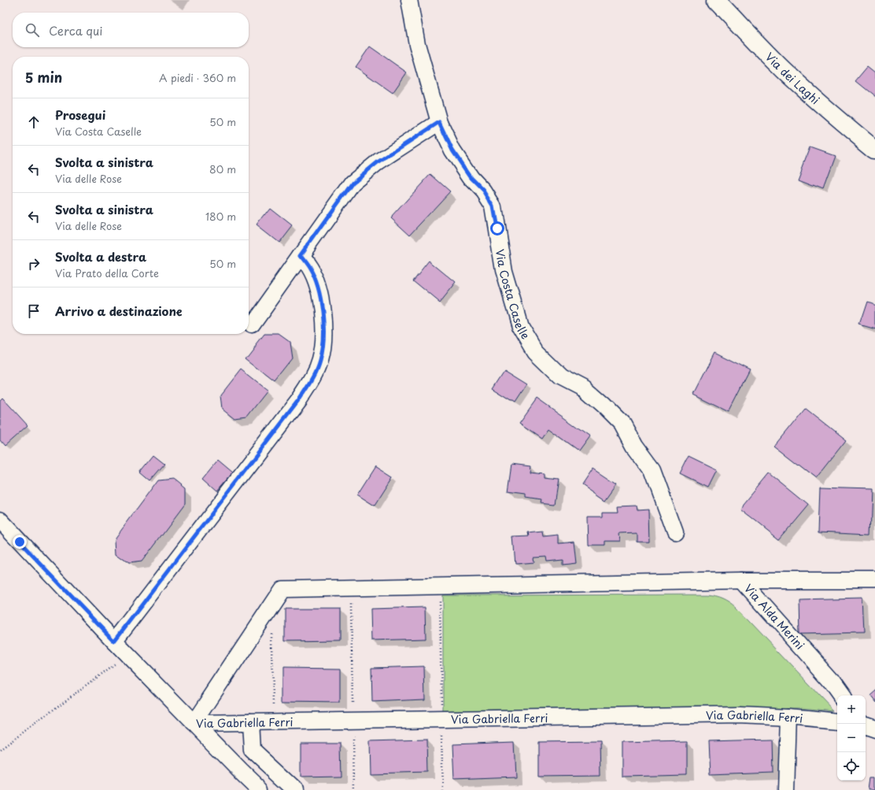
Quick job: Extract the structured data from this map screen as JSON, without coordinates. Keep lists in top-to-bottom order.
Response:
{
  "streets": {
    "main road": ["Via dei Laghi"],
    "street": ["Via Costa Caselle", "Via Alda Merini", "Via Gabriella Ferri"]
  },
  "crossings": [
    ["Via Alda Merini", "Via Gabriella Ferri"]
  ],
  "page": {
    "search": "Cerca qui",
    "heading": ["5 min", "A piedi · 360 m"],
    "list": [
      ["Prosegui", "Via Costa Caselle", "50 m"],
      ["Svolta a sinistra", "Via delle Rose", "80 m"],
      ["Svolta a sinistra", "Via delle Rose", "180 m"],
      ["Svolta a destra", "Via Prato della Corte", "50 m"],
      "Arrivo a destinazione"
    ],
    "map_buttons": ["+", "−"]
  }
}
